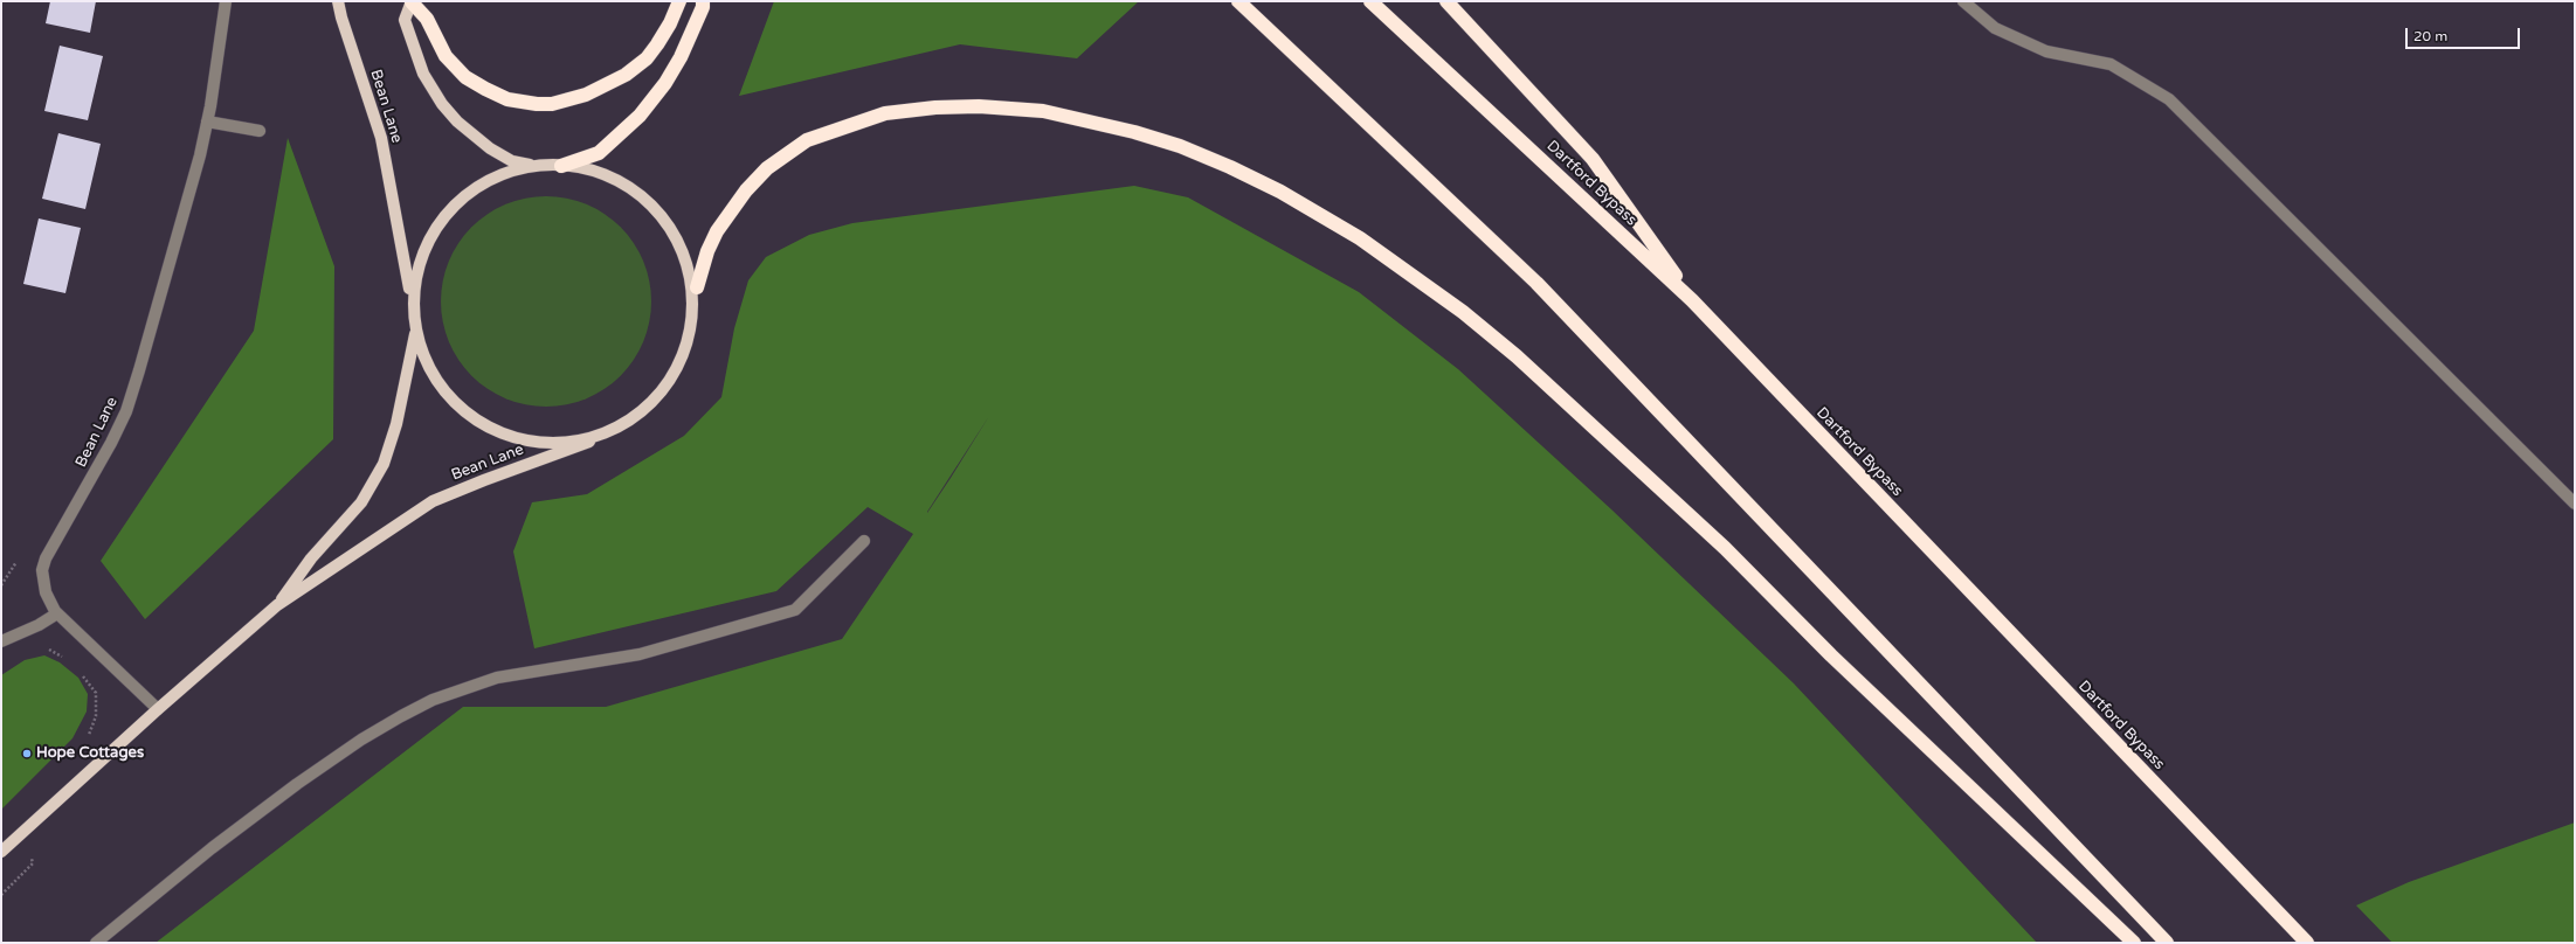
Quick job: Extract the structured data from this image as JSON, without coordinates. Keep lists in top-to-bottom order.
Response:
{
  "streets": {
    "highway": ["Dartford Bypass"],
    "main road": ["Bean Lane"]
  },
  "places": ["Hope Cottages"],
  "scale_bar": "20 m"
}
